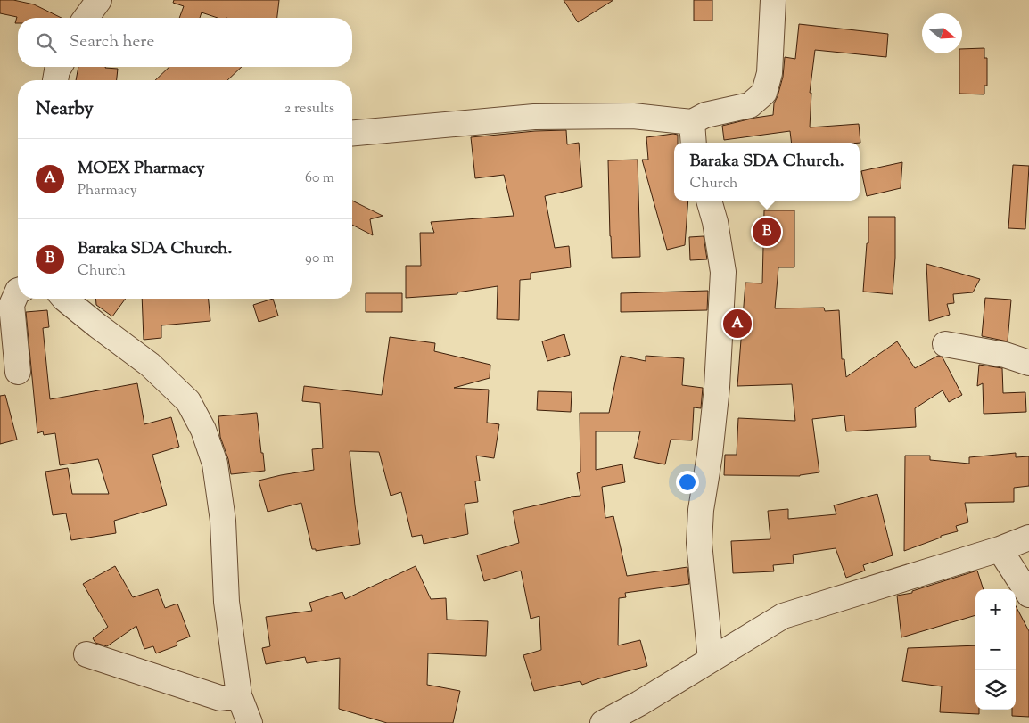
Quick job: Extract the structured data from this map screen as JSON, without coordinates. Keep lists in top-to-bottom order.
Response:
{
  "north": "right",
  "page": {
    "search": "Search here",
    "heading": ["Nearby", "2 results"],
    "list": [
      {
        "mark": "A",
        "name": "MOEX Pharmacy",
        "note": "Pharmacy",
        "value": "60 m"
      },
      {
        "mark": "B",
        "name": "Baraka SDA Church.",
        "note": "Church",
        "value": "90 m"
      }
    ],
    "popup": ["Baraka SDA Church.", "Church"],
    "pins": ["B", "A"],
    "map_buttons": ["+", "−"]
  }
}
